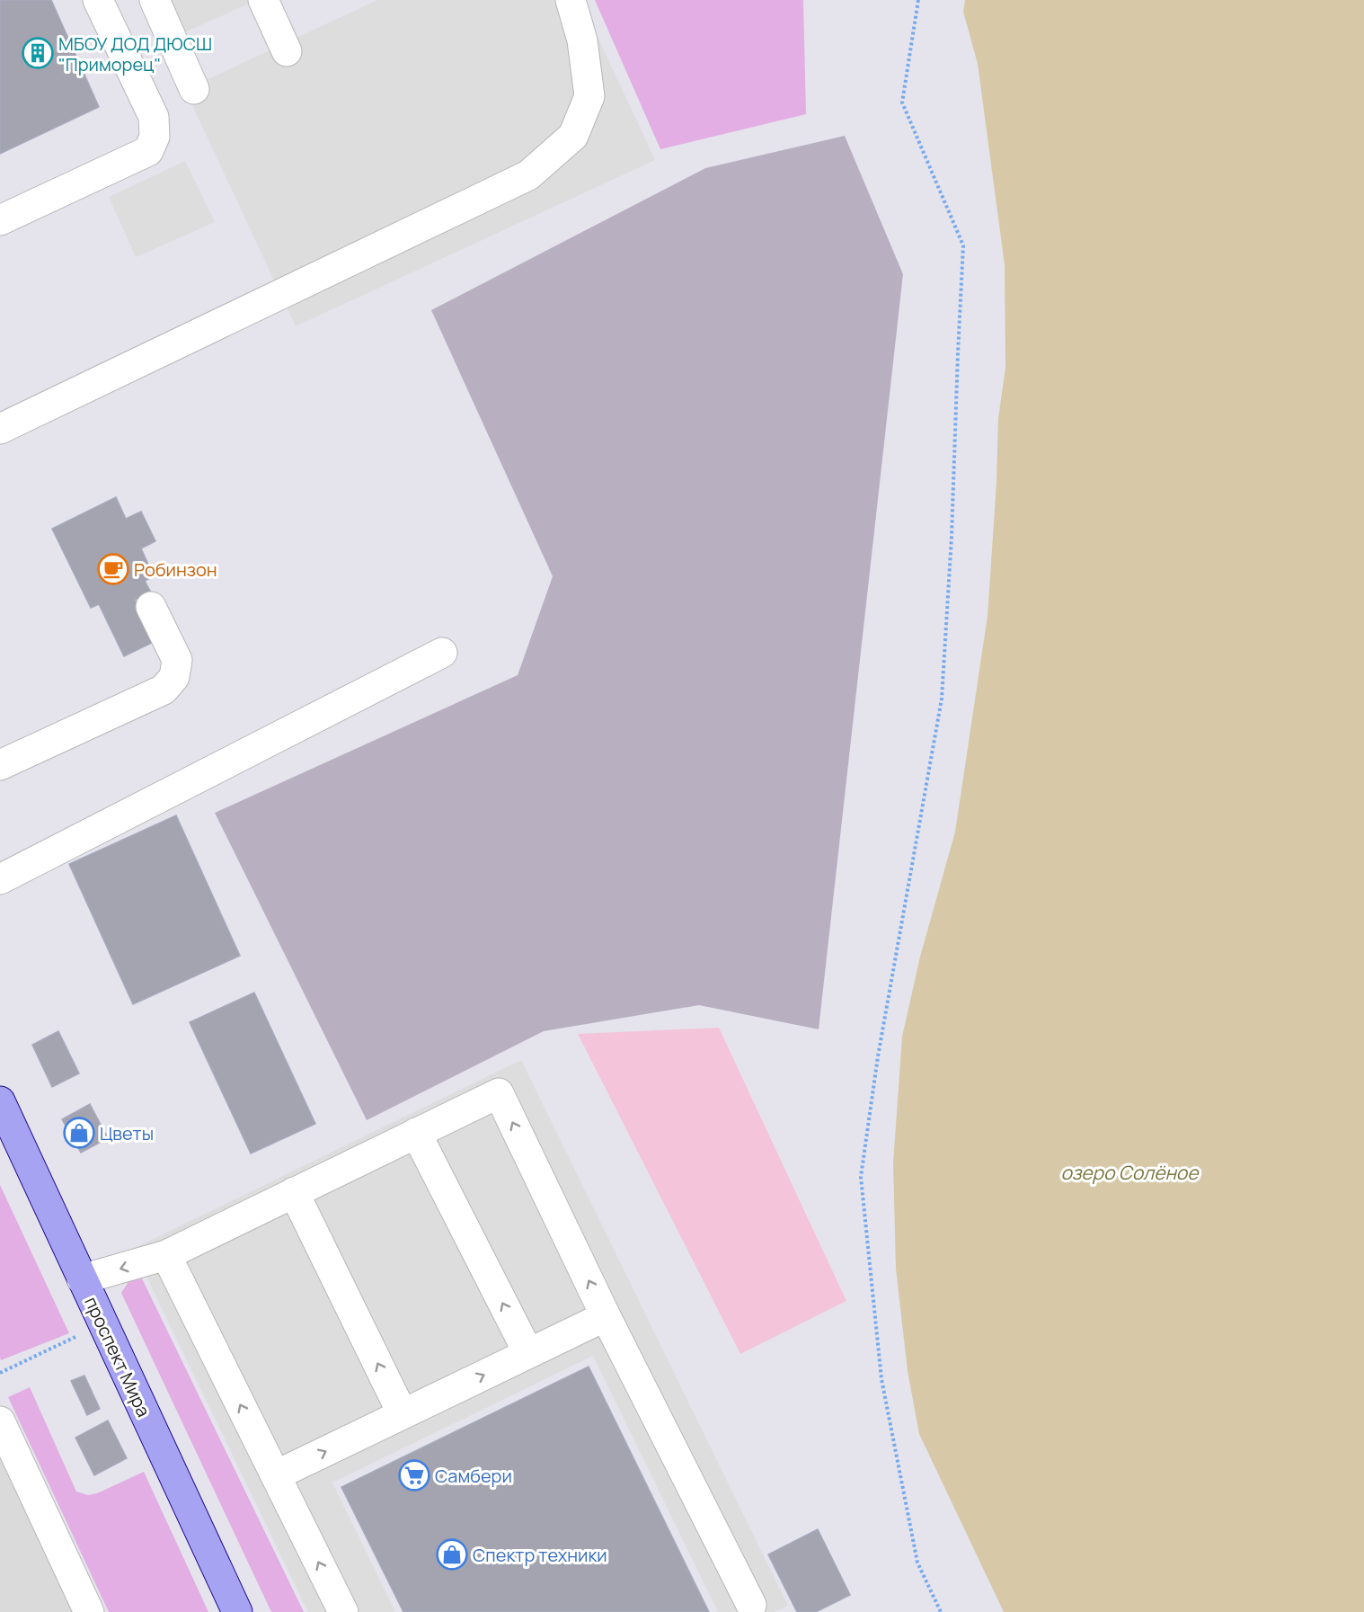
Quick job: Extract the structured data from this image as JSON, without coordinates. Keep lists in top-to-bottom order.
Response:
{
  "streets": {
    "main road": ["проспект Мира"]
  },
  "water": ["озеро Солёное"],
  "places": {
    "building": ["МБОУ ДОД ДЮСШ \"Приморец\""],
    "cafe": ["Робинзон"],
    "shop": ["Цветы", "Спектр техники"],
    "supermarket": ["Самбери"]
  }
}
